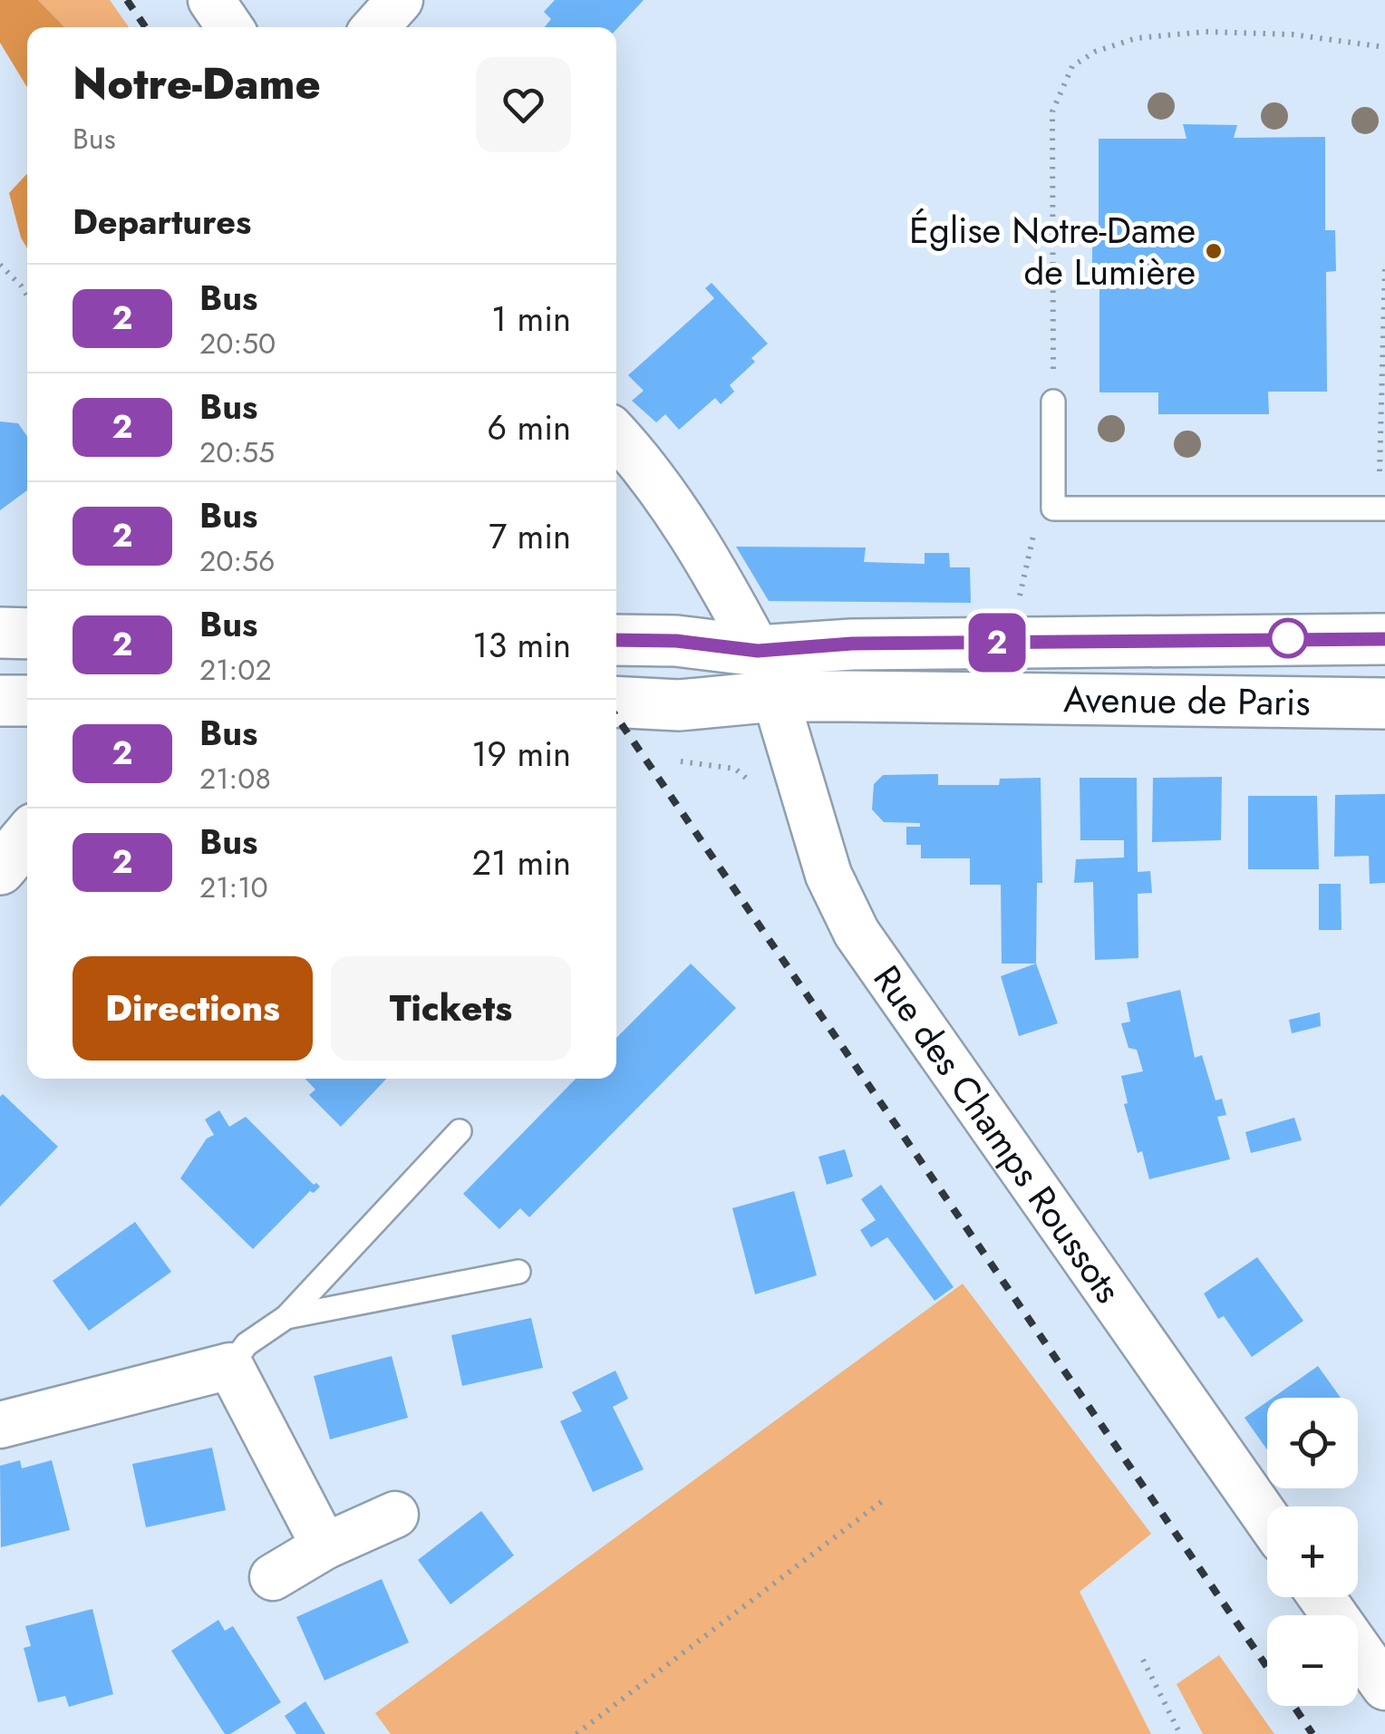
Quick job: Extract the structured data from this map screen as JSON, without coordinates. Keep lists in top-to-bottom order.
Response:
{
  "streets": {
    "main road": ["Avenue de Paris"],
    "street": ["Rue des Champs Roussots"]
  },
  "crossings": [
    ["Avenue de Paris", "Rue des Champs Roussots"]
  ],
  "places": ["Église Notre-Dame de Lumière"],
  "lines": ["bus line 2"],
  "page": {
    "on_map": "2",
    "heading": [
      ["Notre-Dame", "Bus"],
      "Departures"
    ],
    "list": [
      {
        "mark": "2",
        "name": "Bus",
        "note": "20:50",
        "value": "1 min"
      },
      {
        "mark": "2",
        "name": "Bus",
        "note": "20:55",
        "value": "6 min"
      },
      {
        "mark": "2",
        "name": "Bus",
        "note": "20:56",
        "value": "7 min"
      },
      {
        "mark": "2",
        "name": "Bus",
        "note": "21:02",
        "value": "13 min"
      },
      {
        "mark": "2",
        "name": "Bus",
        "note": "21:08",
        "value": "19 min"
      },
      {
        "mark": "2",
        "name": "Bus",
        "note": "21:10",
        "value": "21 min"
      }
    ],
    "buttons": ["Directions", "Tickets"],
    "map_buttons": ["+", "−"]
  }
}
